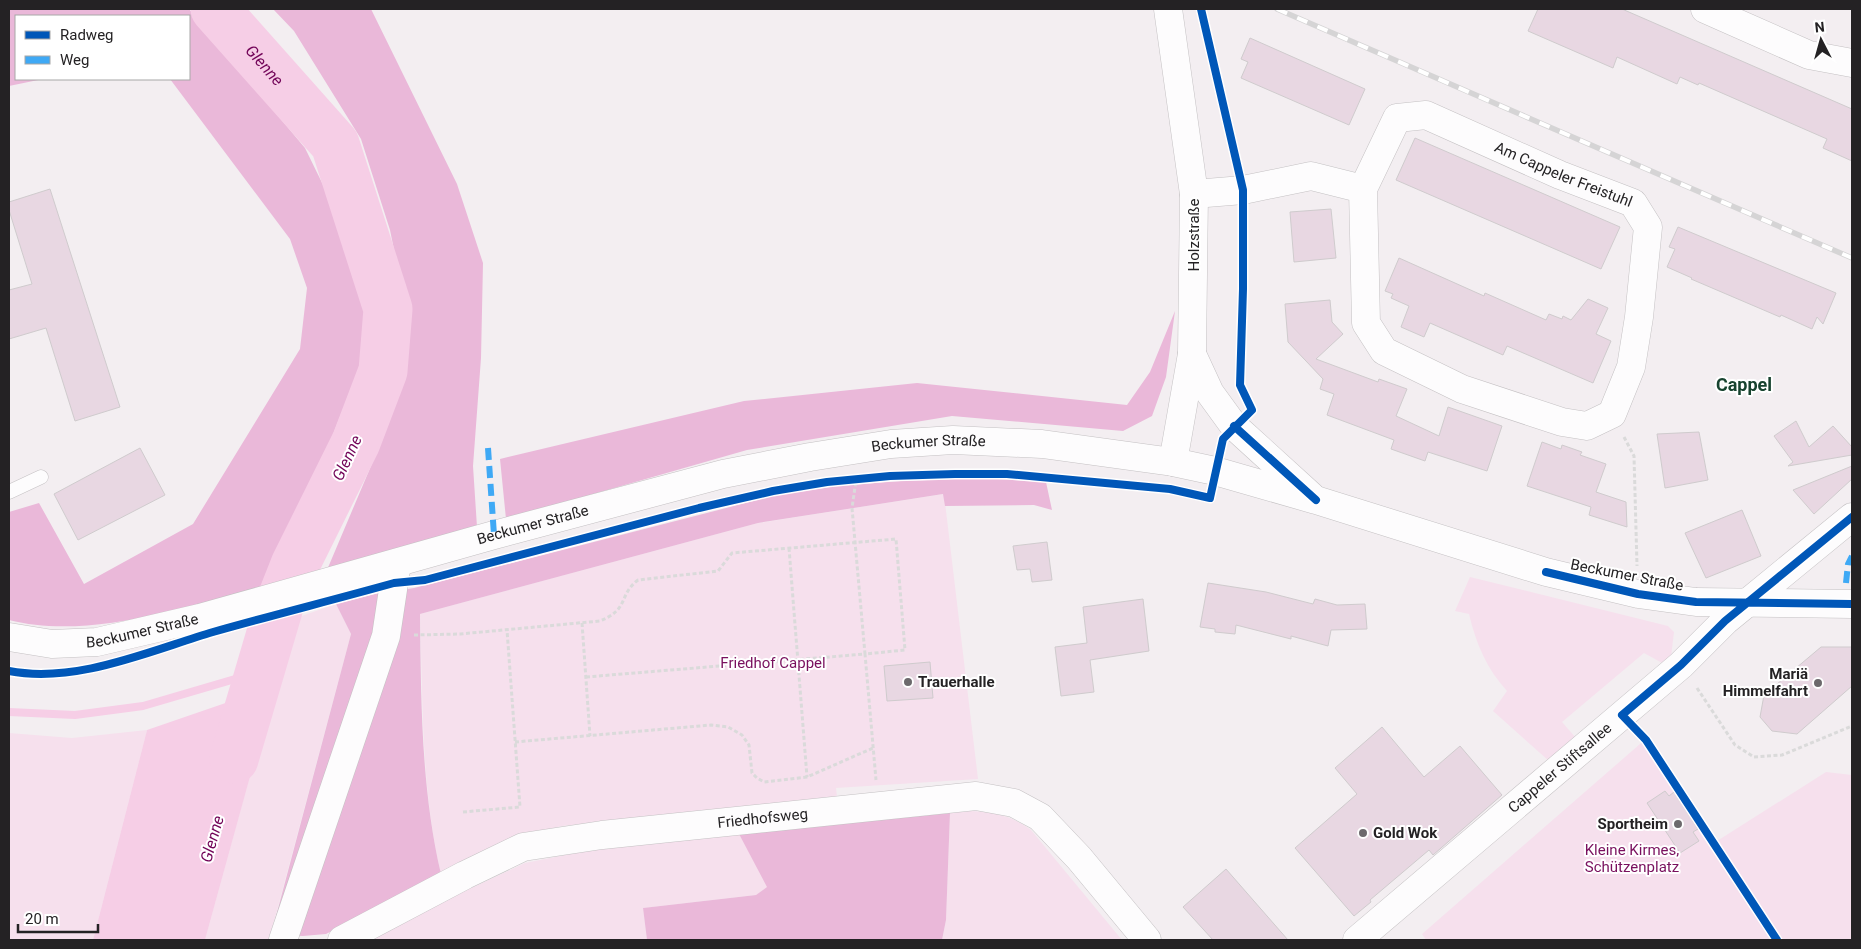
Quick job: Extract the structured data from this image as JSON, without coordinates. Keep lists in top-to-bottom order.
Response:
{
  "streets": {
    "street": [
      "Am Cappeler Freistuhl",
      "Holzstraße",
      "Beckumer Straße",
      "Cappeler Stiftsallee",
      "Friedhofsweg"
    ]
  },
  "crossings": [
    ["Holzstraße", "Beckumer Straße"],
    ["Beckumer Straße", "Cappeler Stiftsallee"]
  ],
  "districts": ["Cappel"],
  "water": ["Glenne"],
  "parks": ["Friedhof Cappel", "Kleine Kirmes, Schützenplatz"],
  "places": [
    "Trauerhalle",
    "Mariä Himmelfahrt",
    "Sportheim",
    "Gold Wok"
  ],
  "legend": ["Radweg", "Weg"],
  "scale_bar": "20 m",
  "north": "top"
}
